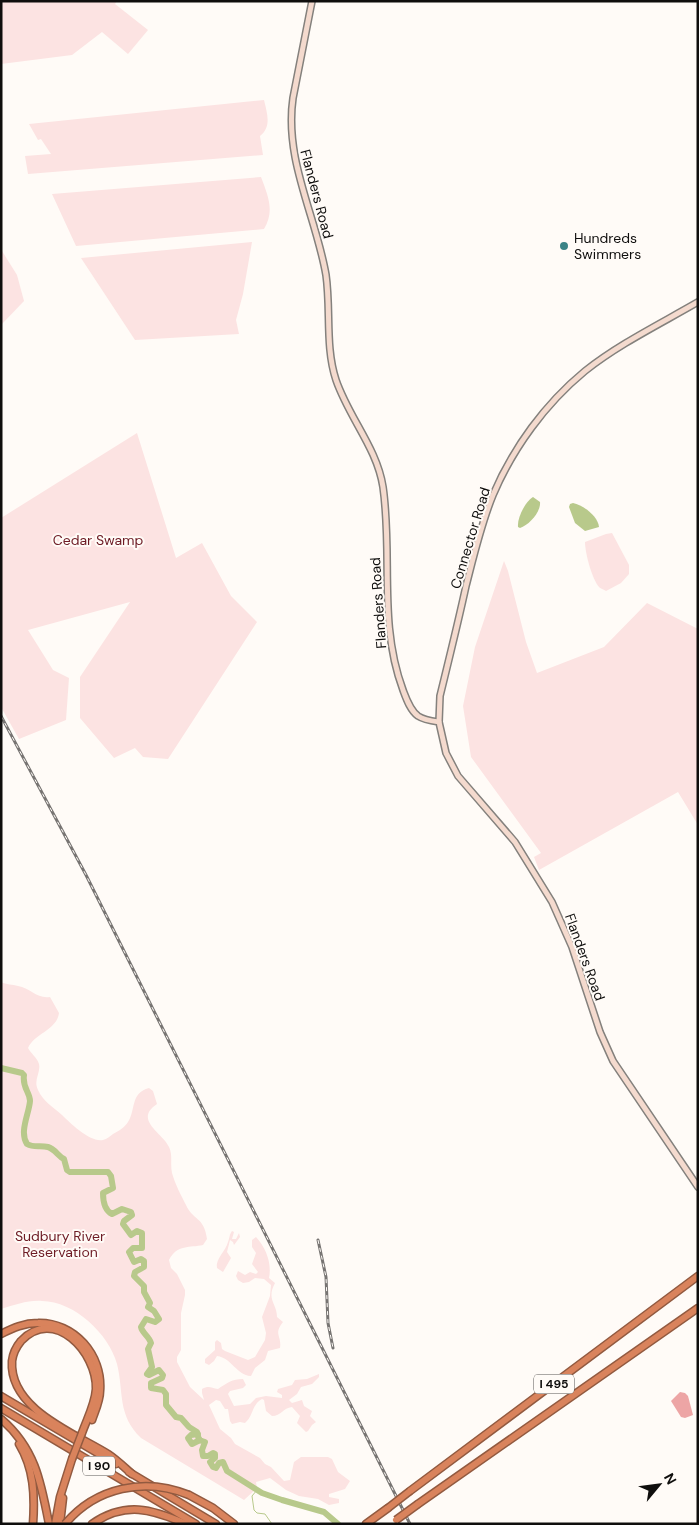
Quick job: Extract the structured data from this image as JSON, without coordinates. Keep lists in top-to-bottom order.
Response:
{
  "streets": {
    "highway": ["I 495", "I 90"],
    "main road": ["Flanders Road", "Connector Road"]
  },
  "crossings": [
    ["Flanders Road", "Connector Road"]
  ],
  "parks": ["Cedar Swamp", "Sudbury River Reservation"],
  "places": ["Hundreds Swimmers"],
  "north": "top right"
}
